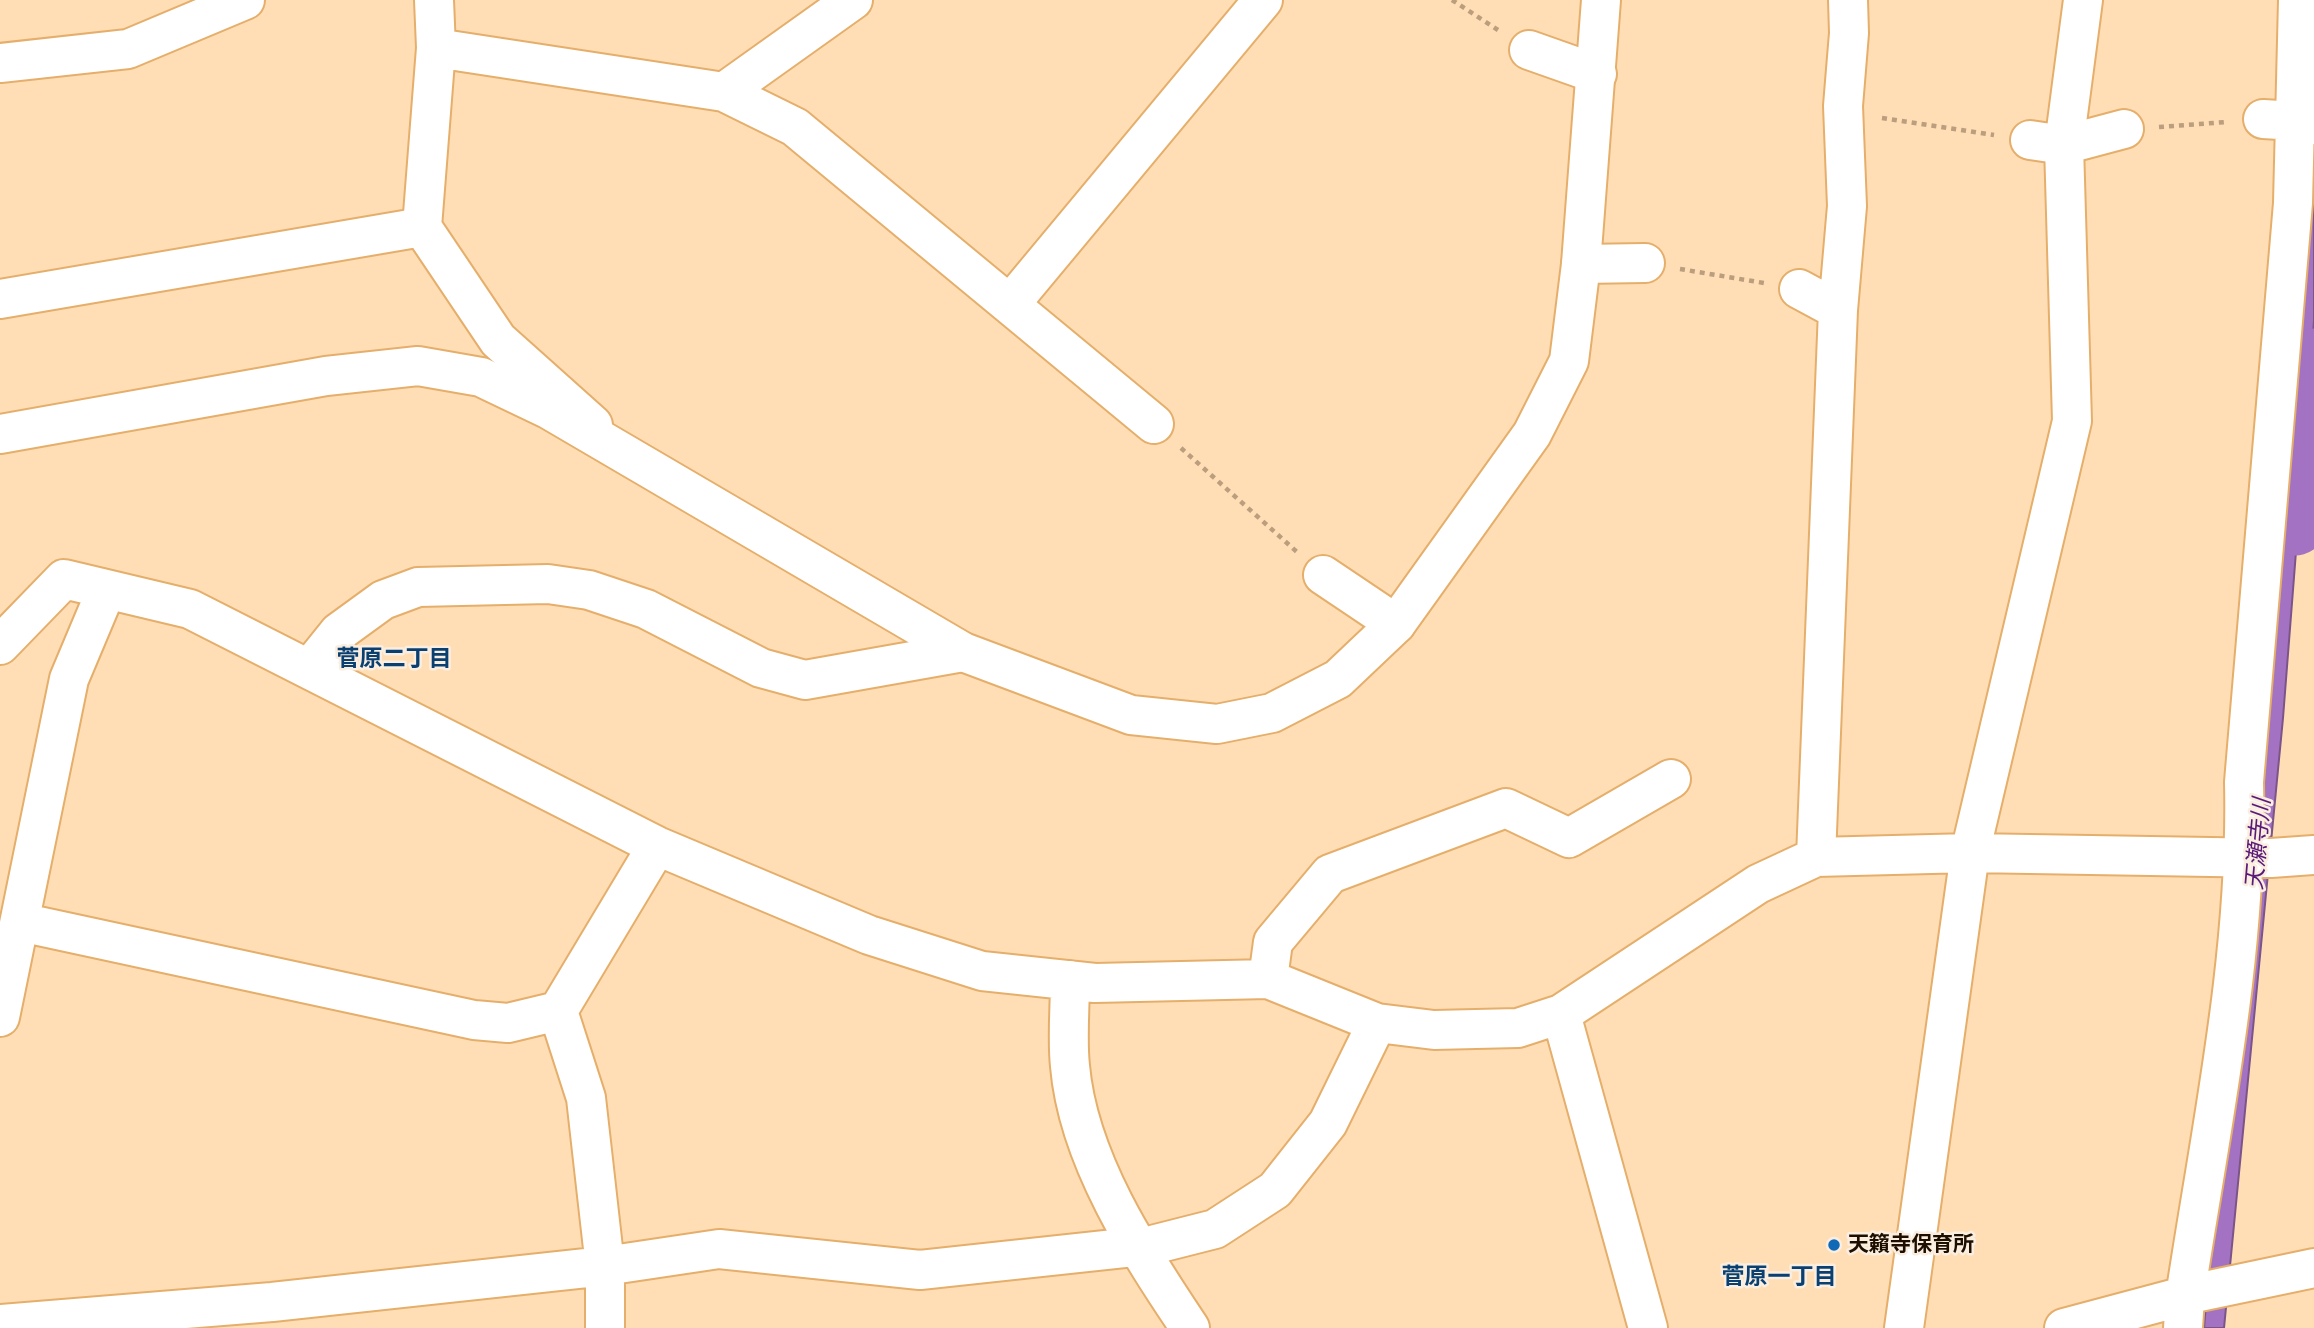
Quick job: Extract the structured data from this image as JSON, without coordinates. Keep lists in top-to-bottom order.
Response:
{
  "districts": ["菅原二丁目", "菅原一丁目"],
  "water": ["天瀬寺川"],
  "places": ["天籟寺保育所"]
}
